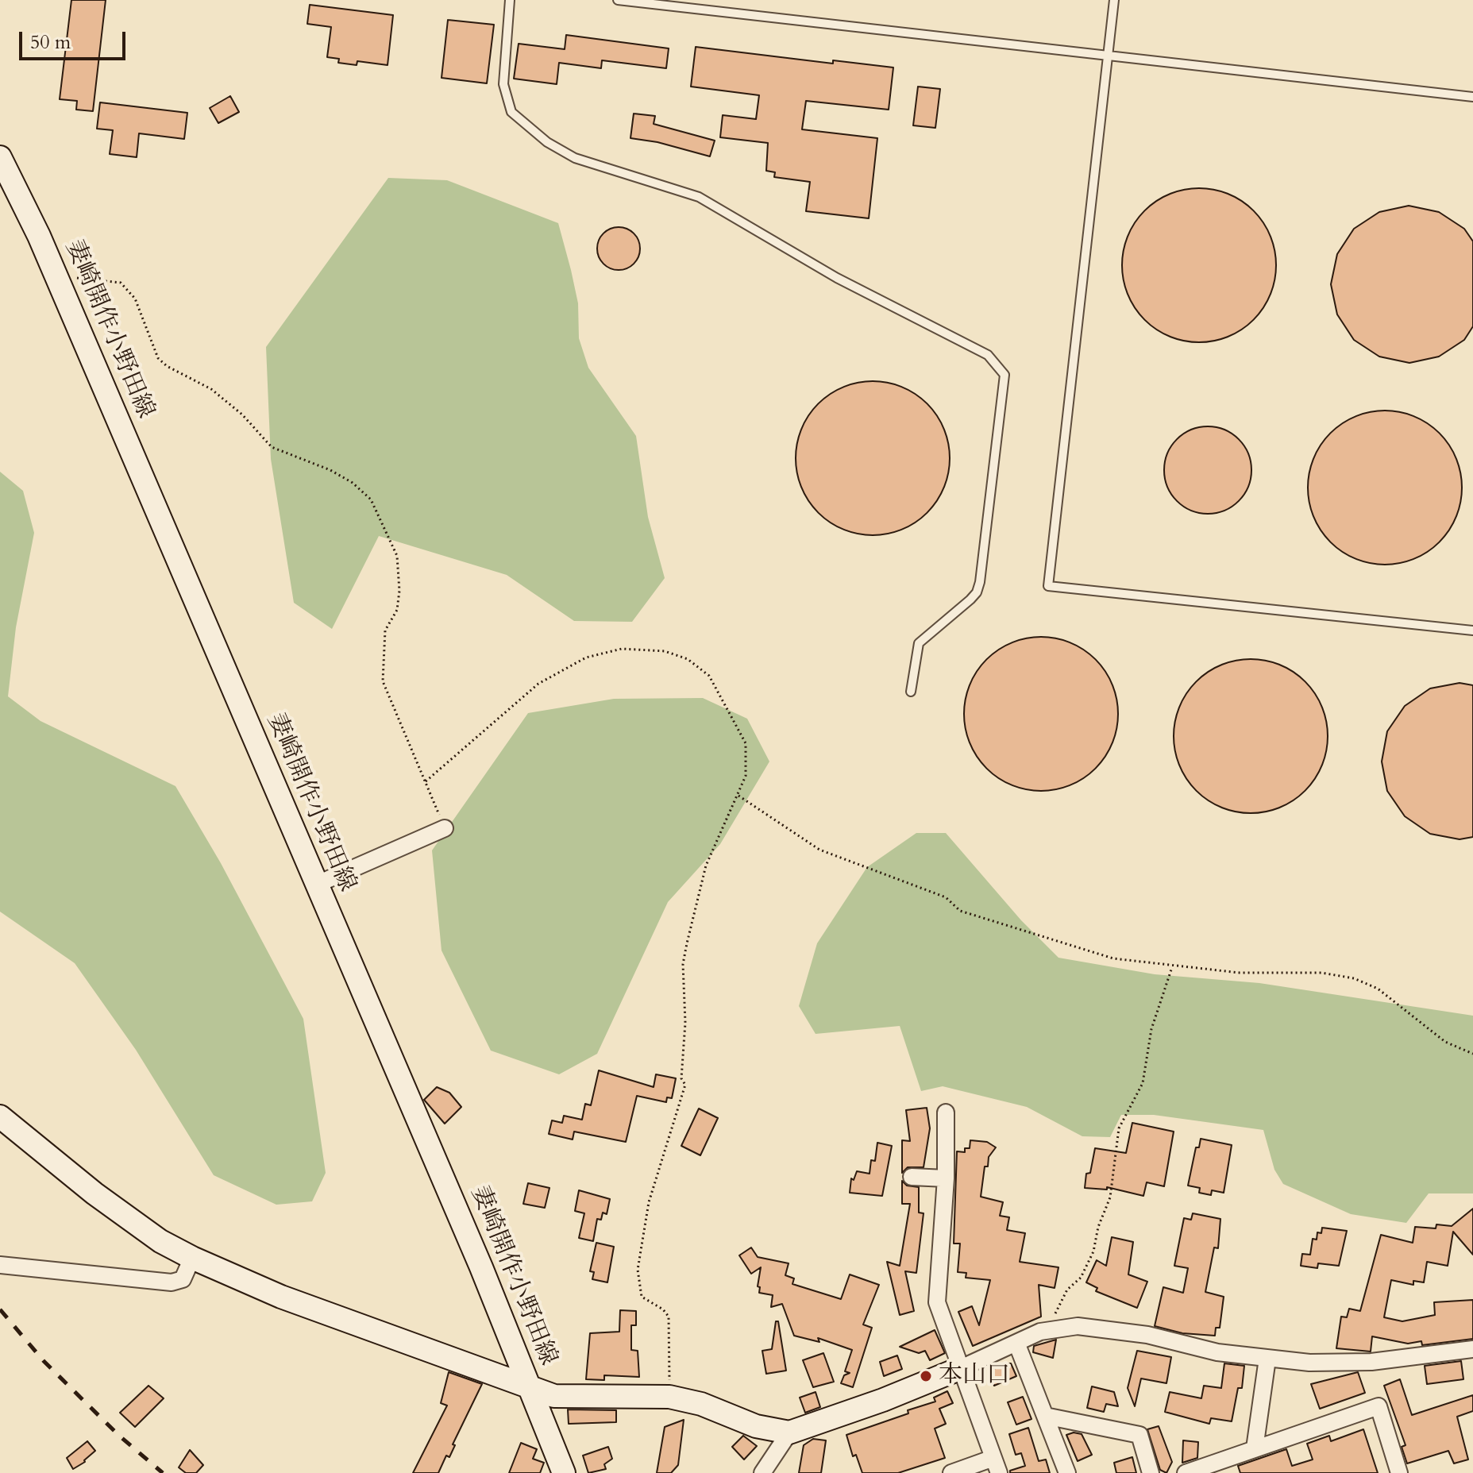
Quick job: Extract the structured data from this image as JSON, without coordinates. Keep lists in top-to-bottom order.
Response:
{
  "streets": {
    "main road": ["妻崎開作小野田線"]
  },
  "places": ["本山口"],
  "scale_bar": "50 m"
}
